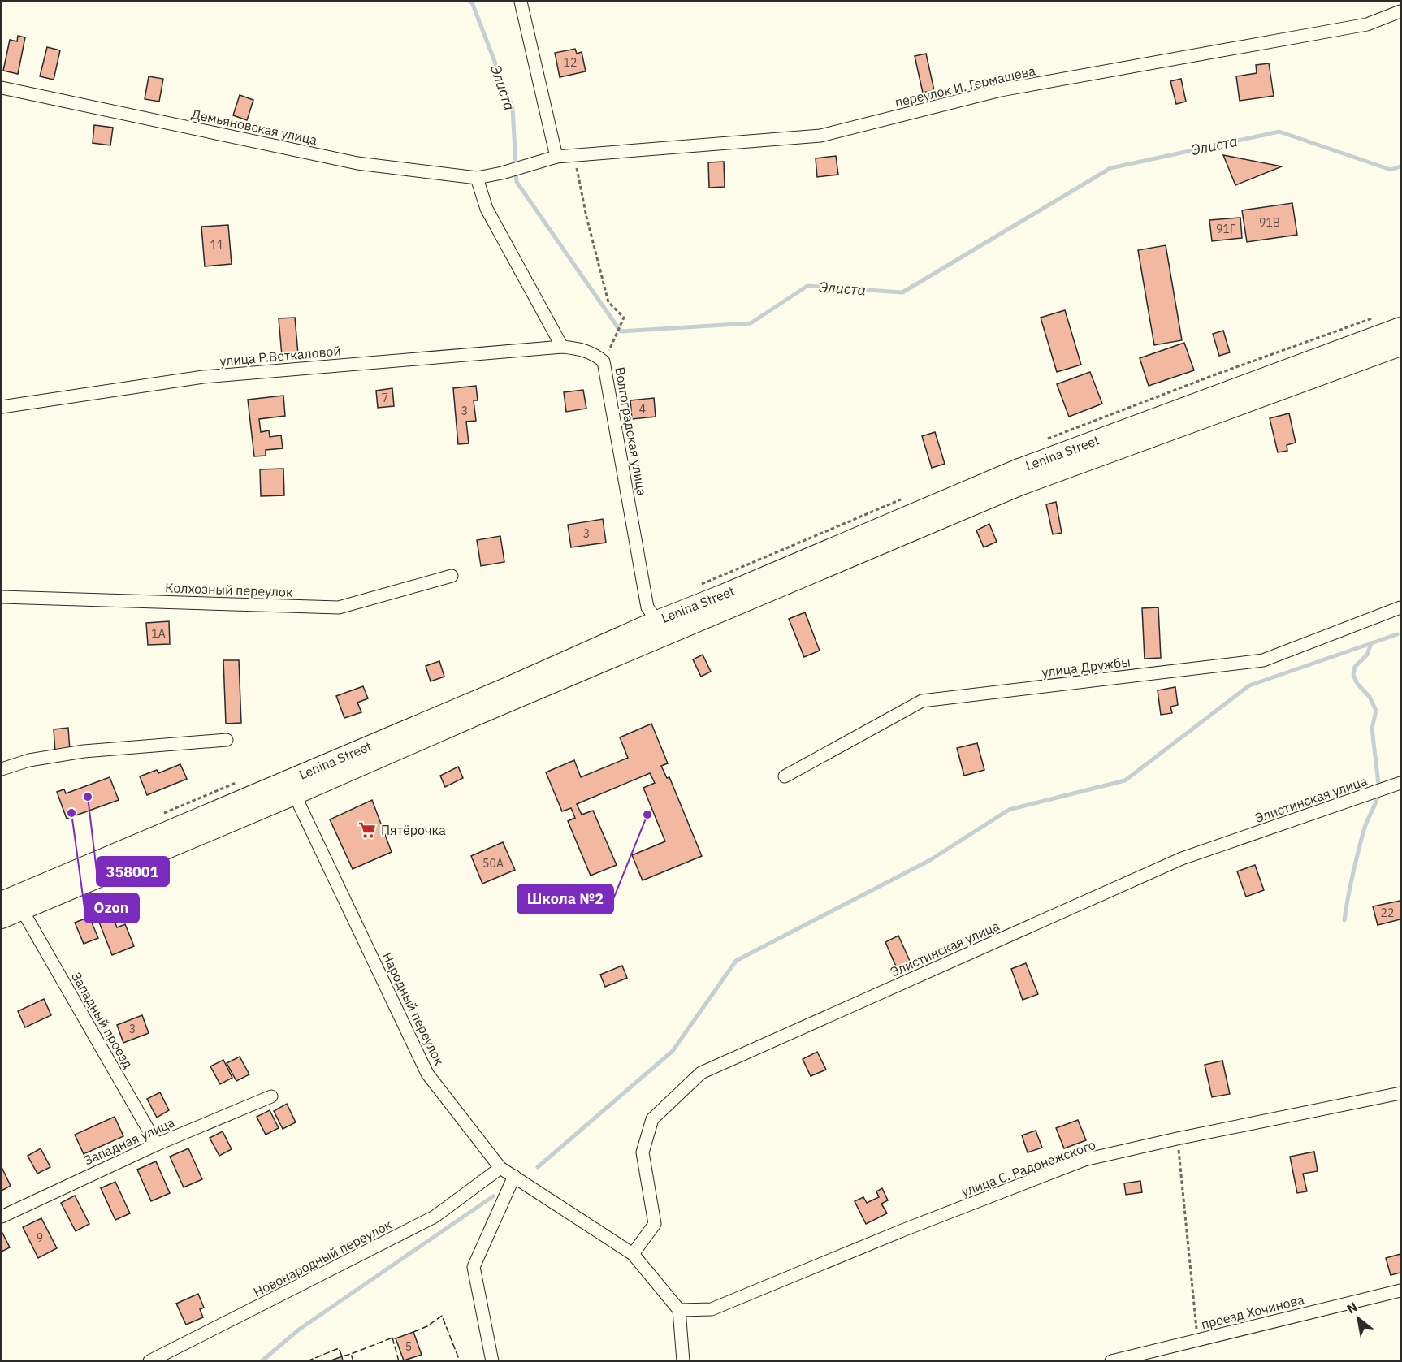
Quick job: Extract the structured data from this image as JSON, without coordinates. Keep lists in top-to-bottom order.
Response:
{
  "streets": {
    "main road": ["Lenina Street"],
    "street": [
      "переулок И. Гермашева",
      "Демьяновская улица",
      "улица Р.Веткаловой",
      "Волгоградская улица",
      "Колхозный переулок",
      "улица Дружбы",
      "Элистинская улица",
      "Народный переулок",
      "Западный проезд",
      "Западная улица",
      "улица С. Радонежского",
      "Новонародный переулок",
      "проезд Хочинова"
    ]
  },
  "crossings": [
    ["переулок И. Гермашева", "Демьяновская улица"],
    ["улица Р.Веткаловой", "Волгоградская улица"],
    ["Волгоградская улица", "Lenina Street"],
    ["Lenina Street", "Народный переулок"],
    ["Lenina Street", "Западный проезд"],
    ["Элистинская улица", "Народный переулок"],
    ["Народный переулок", "улица С. Радонежского"],
    ["Народный переулок", "Новонародный переулок"],
    ["Западный проезд", "Западная улица"]
  ],
  "water": ["Элиста"],
  "places": {
    "other": ["358001", "Ozon", "Школа №2"],
    "supermarket": ["Пятёрочка"]
  },
  "house_numbers": [
    "12",
    "91В",
    "91Г",
    "11",
    "7",
    "4",
    "3",
    "3",
    "1А",
    "50А",
    "22",
    "3",
    "9",
    "5"
  ],
  "north": "top left"
}
